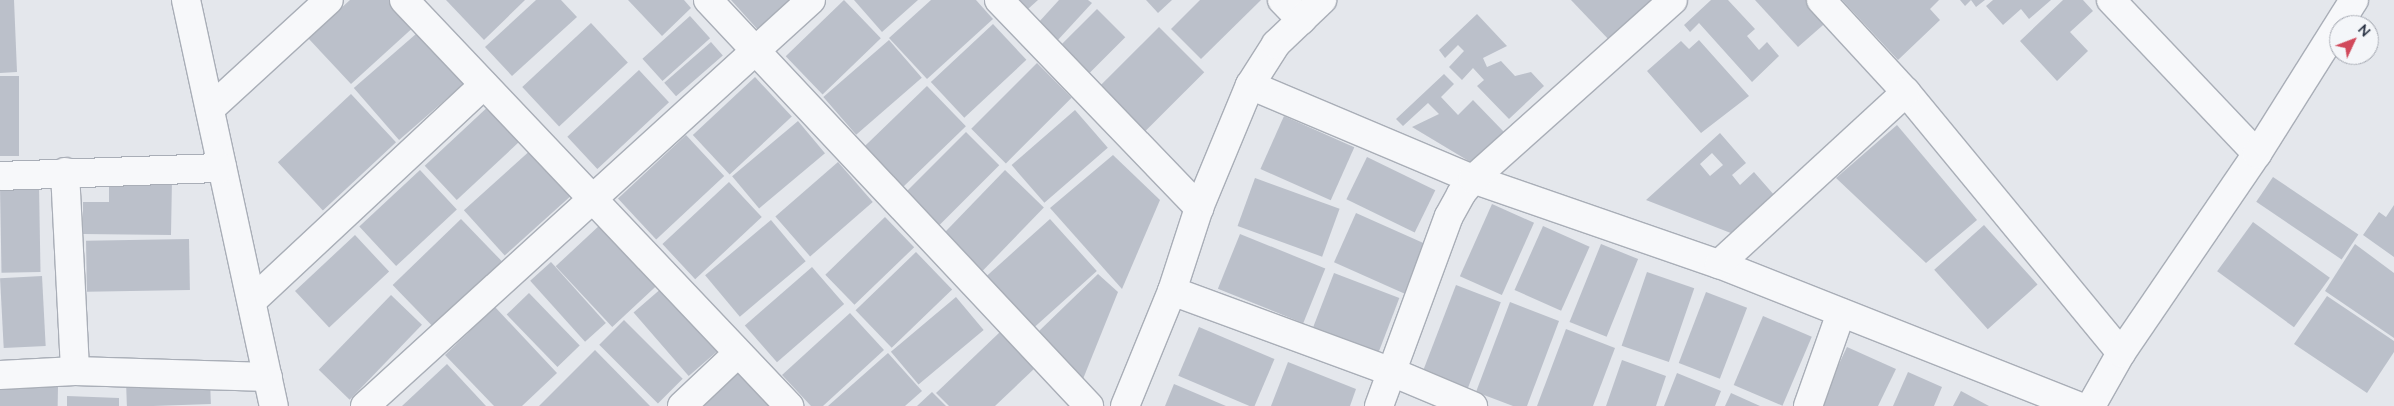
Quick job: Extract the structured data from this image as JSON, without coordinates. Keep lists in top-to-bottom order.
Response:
{
  "north": "top right"
}
